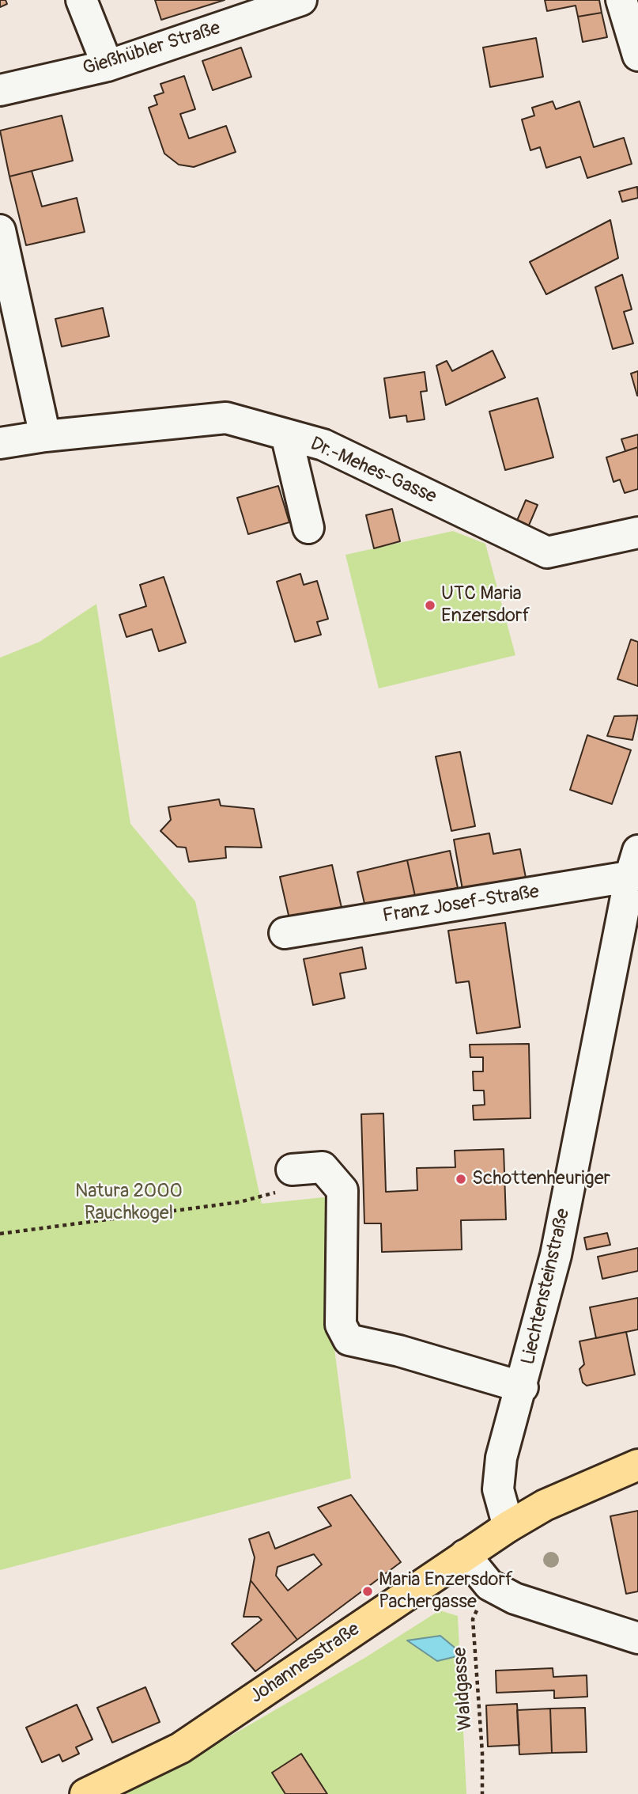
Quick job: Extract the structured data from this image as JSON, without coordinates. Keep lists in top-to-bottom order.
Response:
{
  "streets": {
    "main road": ["Johannesstraße"],
    "street": [
      "Gießhübler Straße",
      "Dr.-Mehes-Gasse",
      "Franz Josef-Straße",
      "Liechtensteinstraße"
    ],
    "path": ["Waldgasse"]
  },
  "crossings": [
    ["Franz Josef-Straße", "Liechtensteinstraße"],
    ["Liechtensteinstraße", "Johannesstraße"]
  ],
  "parks": ["Natura 2000 Rauchkogel"],
  "places": ["UTC Maria Enzersdorf", "Schottenheuriger", "Maria Enzersdorf Pachergasse"]
}
